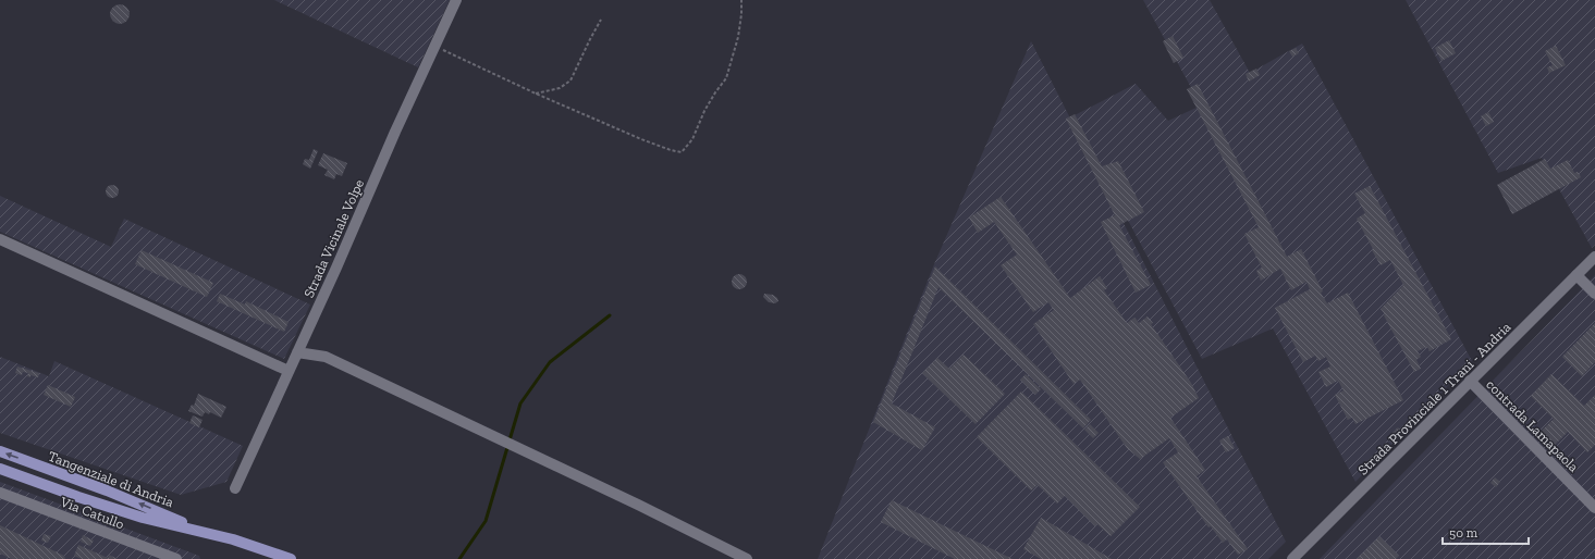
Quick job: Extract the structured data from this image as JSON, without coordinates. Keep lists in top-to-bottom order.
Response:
{
  "streets": {
    "main road": ["Tangenziale di Andria"],
    "street": [
      "Strada Vicinale Volpe",
      "Strada Provinciale 1 Trani - Andria",
      "contrada Lamapaola",
      "Via Catullo"
    ]
  },
  "crossings": [
    ["Strada Provinciale 1 Trani - Andria", "contrada Lamapaola"]
  ],
  "scale_bar": "50 m"
}
